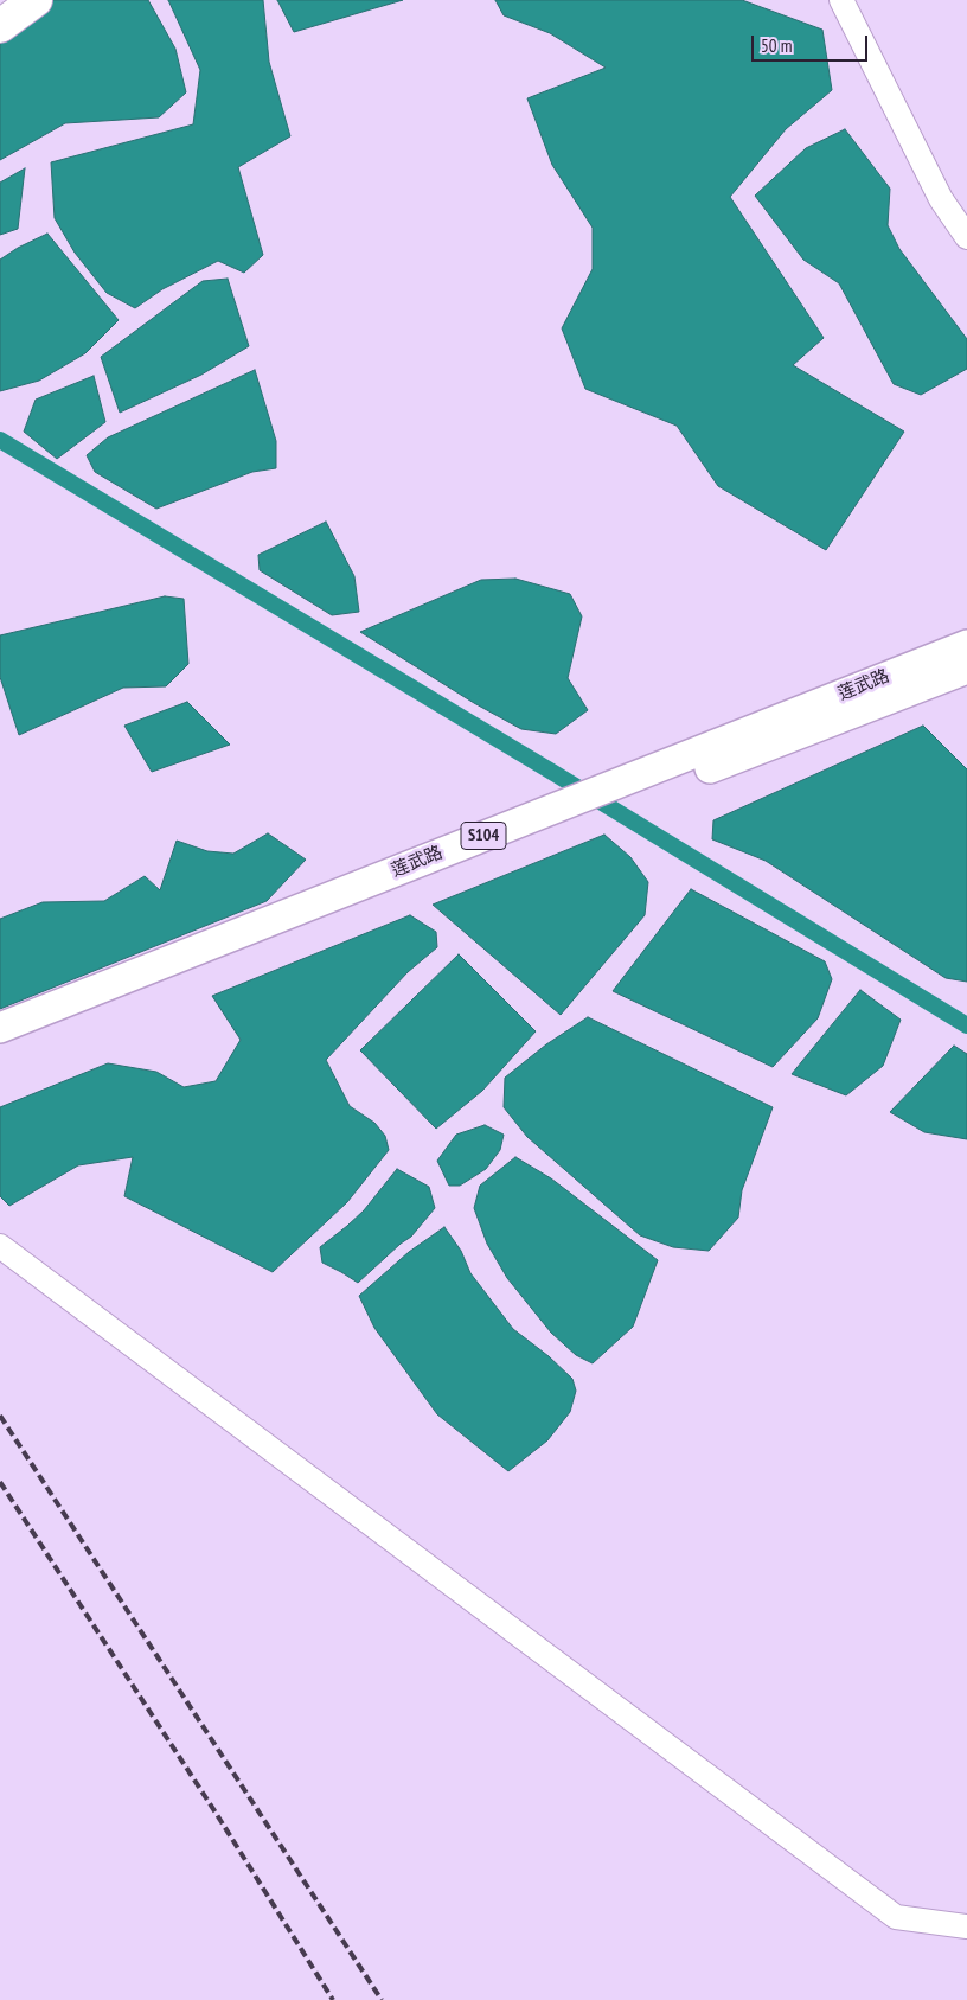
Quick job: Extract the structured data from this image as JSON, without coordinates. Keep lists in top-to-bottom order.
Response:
{
  "streets": {
    "main road": ["莲武路", "S104"]
  },
  "scale_bar": "50 m"
}
